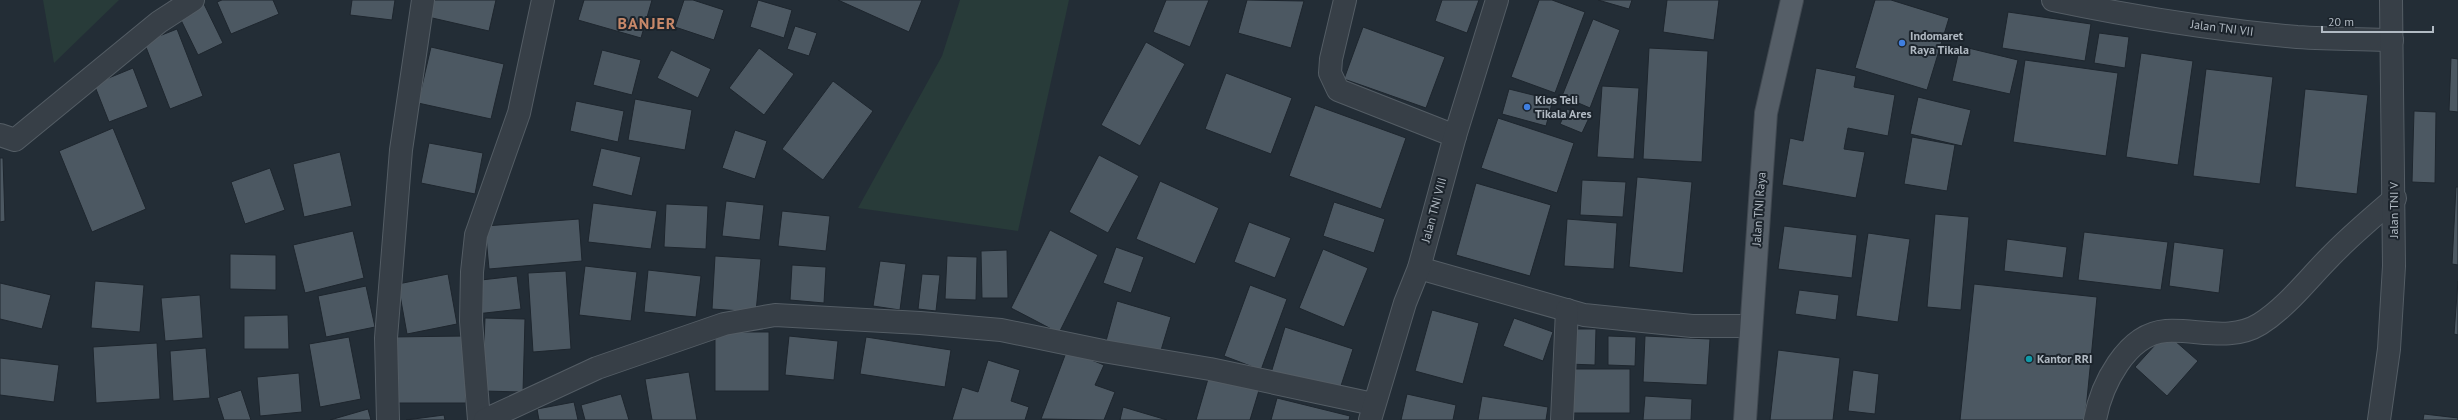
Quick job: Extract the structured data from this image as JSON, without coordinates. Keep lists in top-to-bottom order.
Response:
{
  "streets": {
    "main road": ["Jalan TNI Raya"],
    "street": ["Jalan TNI VII", "Jalan TNI VIII", "Jalan TNI V"]
  },
  "crossings": [
    ["Jalan TNI VII", "Jalan TNI V"]
  ],
  "districts": ["BANJER"],
  "places": ["Indomaret Raya Tikala", "Kios Teli Tikala Ares", "Kantor RRI"],
  "scale_bar": "20 m"
}
